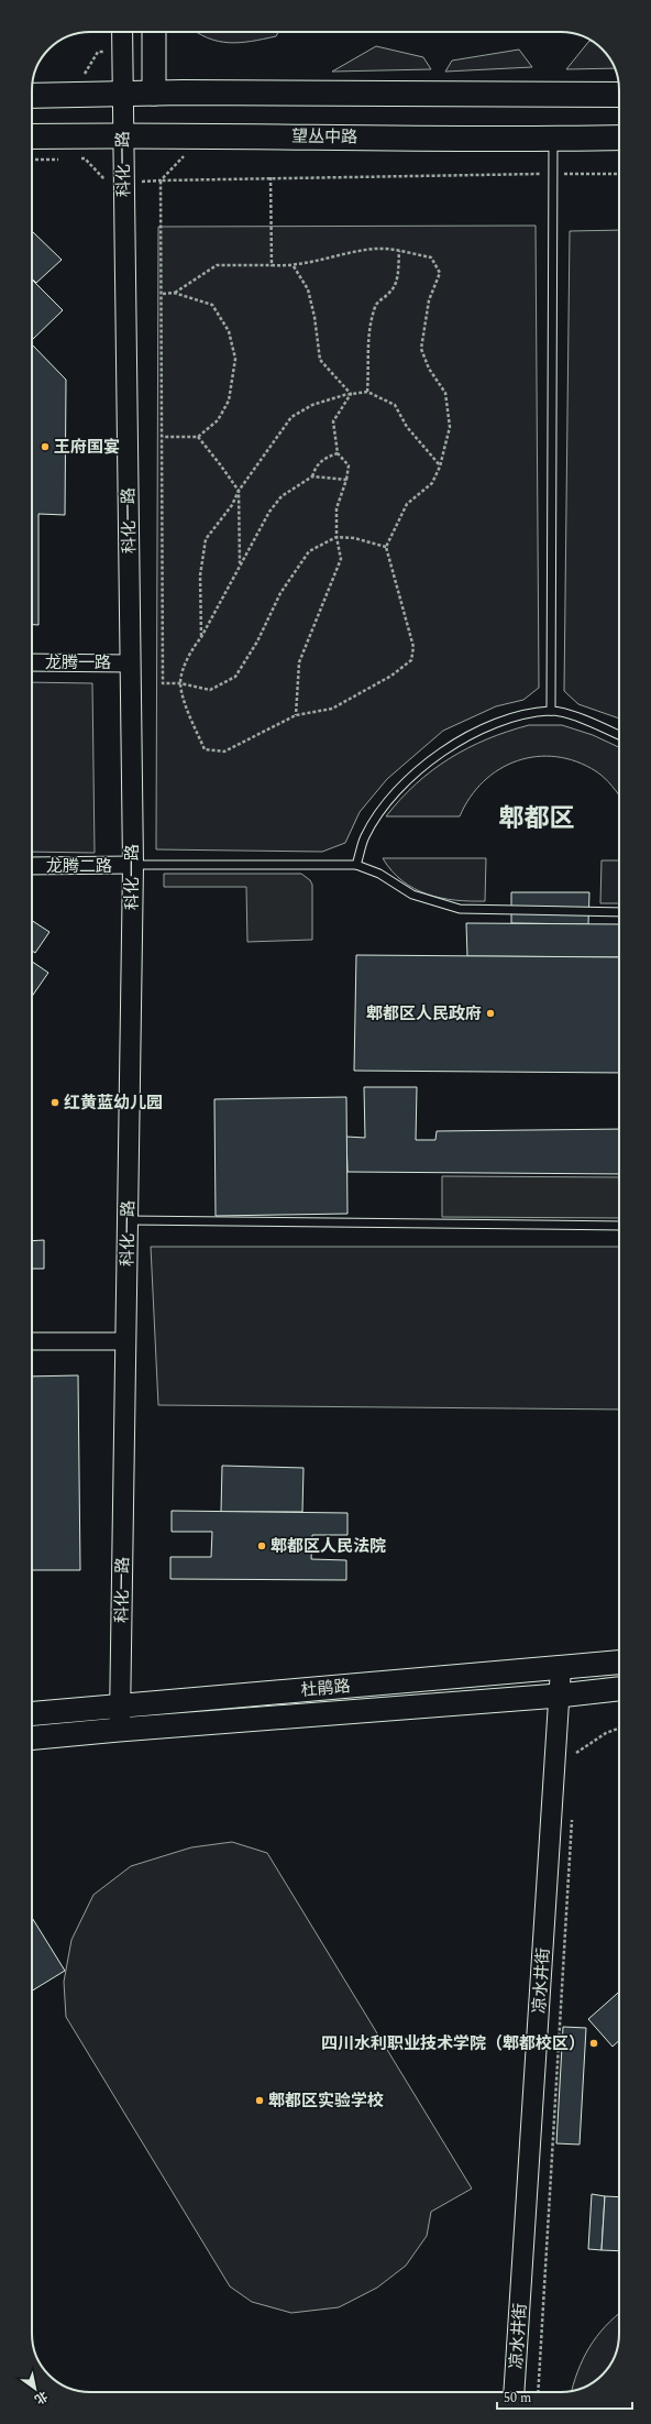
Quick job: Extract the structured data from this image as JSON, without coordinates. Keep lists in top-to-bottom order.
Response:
{
  "streets": {
    "main road": ["望丛中路", "杜鹃路"],
    "street": [
      "科化一路",
      "龙腾一路",
      "龙腾二路",
      "凉水井街"
    ]
  },
  "crossings": [
    ["望丛中路", "科化一路"],
    ["科化一路", "龙腾一路"],
    ["科化一路", "龙腾二路"],
    ["科化一路", "杜鹃路"],
    ["杜鹃路", "凉水井街"]
  ],
  "districts": ["郫都区"],
  "places": [
    "王府国宴",
    "郫都区人民政府",
    "红黄蓝幼儿园",
    "郫都区人民法院",
    "四川水利职业技术学院（郫都校区）",
    "郫都区实验学校"
  ],
  "scale_bar": "50 m",
  "north": "bottom right"
}
